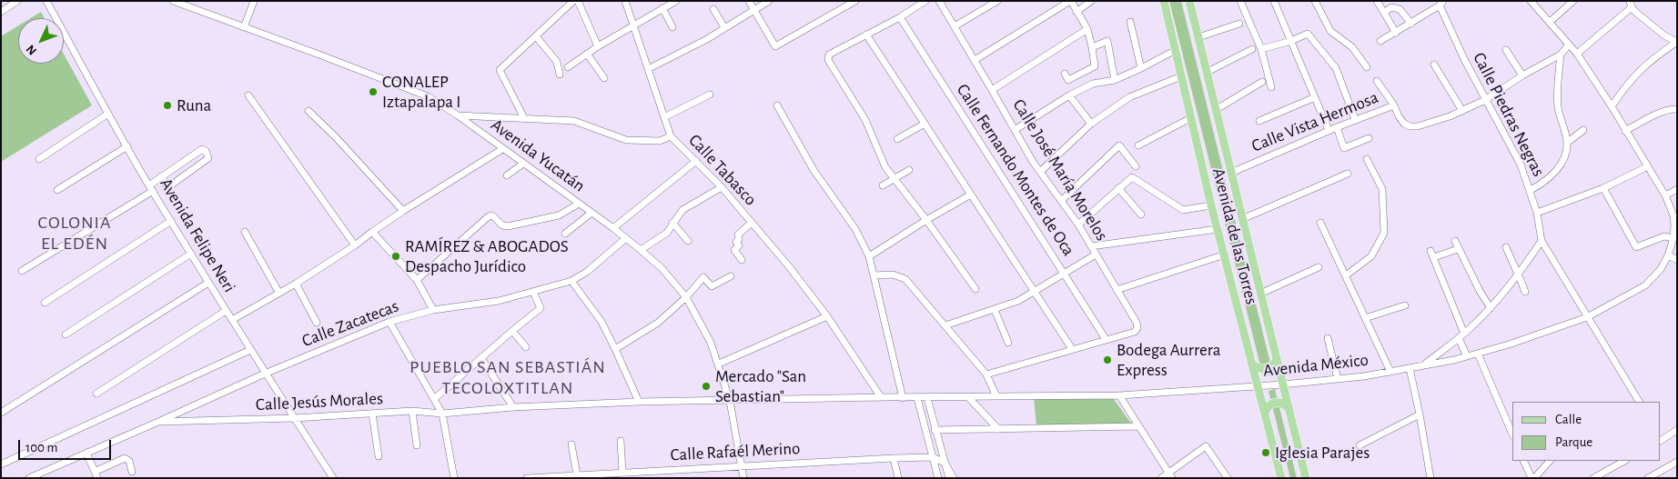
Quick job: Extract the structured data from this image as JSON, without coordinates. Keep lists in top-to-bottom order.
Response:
{
  "streets": {
    "main road": ["Avenida de las Torres"],
    "street": [
      "Calle Piedras Negras",
      "Calle Vista Hermosa",
      "Avenida Yucatán",
      "Calle Tabasco",
      "Calle Fernando Montes de Oca",
      "Calle José María Morelos",
      "Avenida Felipe Neri",
      "Calle Zacatecas",
      "Avenida México",
      "Calle Jesús Morales",
      "Calle Rafaél Merino"
    ]
  },
  "crossings": [
    ["Calle Piedras Negras", "Calle Vista Hermosa"],
    ["Calle Piedras Negras", "Avenida México"],
    ["Calle Vista Hermosa", "Avenida de las Torres"],
    ["Calle Vista Hermosa", "Avenida México"],
    ["Avenida Yucatán", "Calle Tabasco"],
    ["Avenida Yucatán", "Calle Zacatecas"],
    ["Avenida Yucatán", "Calle Jesús Morales"],
    ["Avenida Yucatán", "Calle Rafaél Merino"],
    ["Calle Tabasco", "Calle Jesús Morales"],
    ["Calle Fernando Montes de Oca", "Calle José María Morelos"],
    ["Avenida Felipe Neri", "Calle Zacatecas"],
    ["Avenida Felipe Neri", "Calle Jesús Morales"],
    ["Avenida de las Torres", "Avenida México"],
    ["Calle Zacatecas", "Calle Jesús Morales"],
    ["Avenida México", "Calle Jesús Morales"]
  ],
  "districts": ["COLONIA EL EDÉN", "PUEBLO SAN SEBASTIÁN TECOLOXTITLAN"],
  "places": [
    "CONALEP Iztapalapa I",
    "Runa",
    "RAMÍREZ & ABOGADOS Despacho Jurídico",
    "Bodega Aurrera Express",
    "Mercado \"San Sebastian\"",
    "Iglesia Parajes"
  ],
  "legend": ["Calle", "Parque"],
  "scale_bar": "100 m",
  "north": "bottom left"
}
